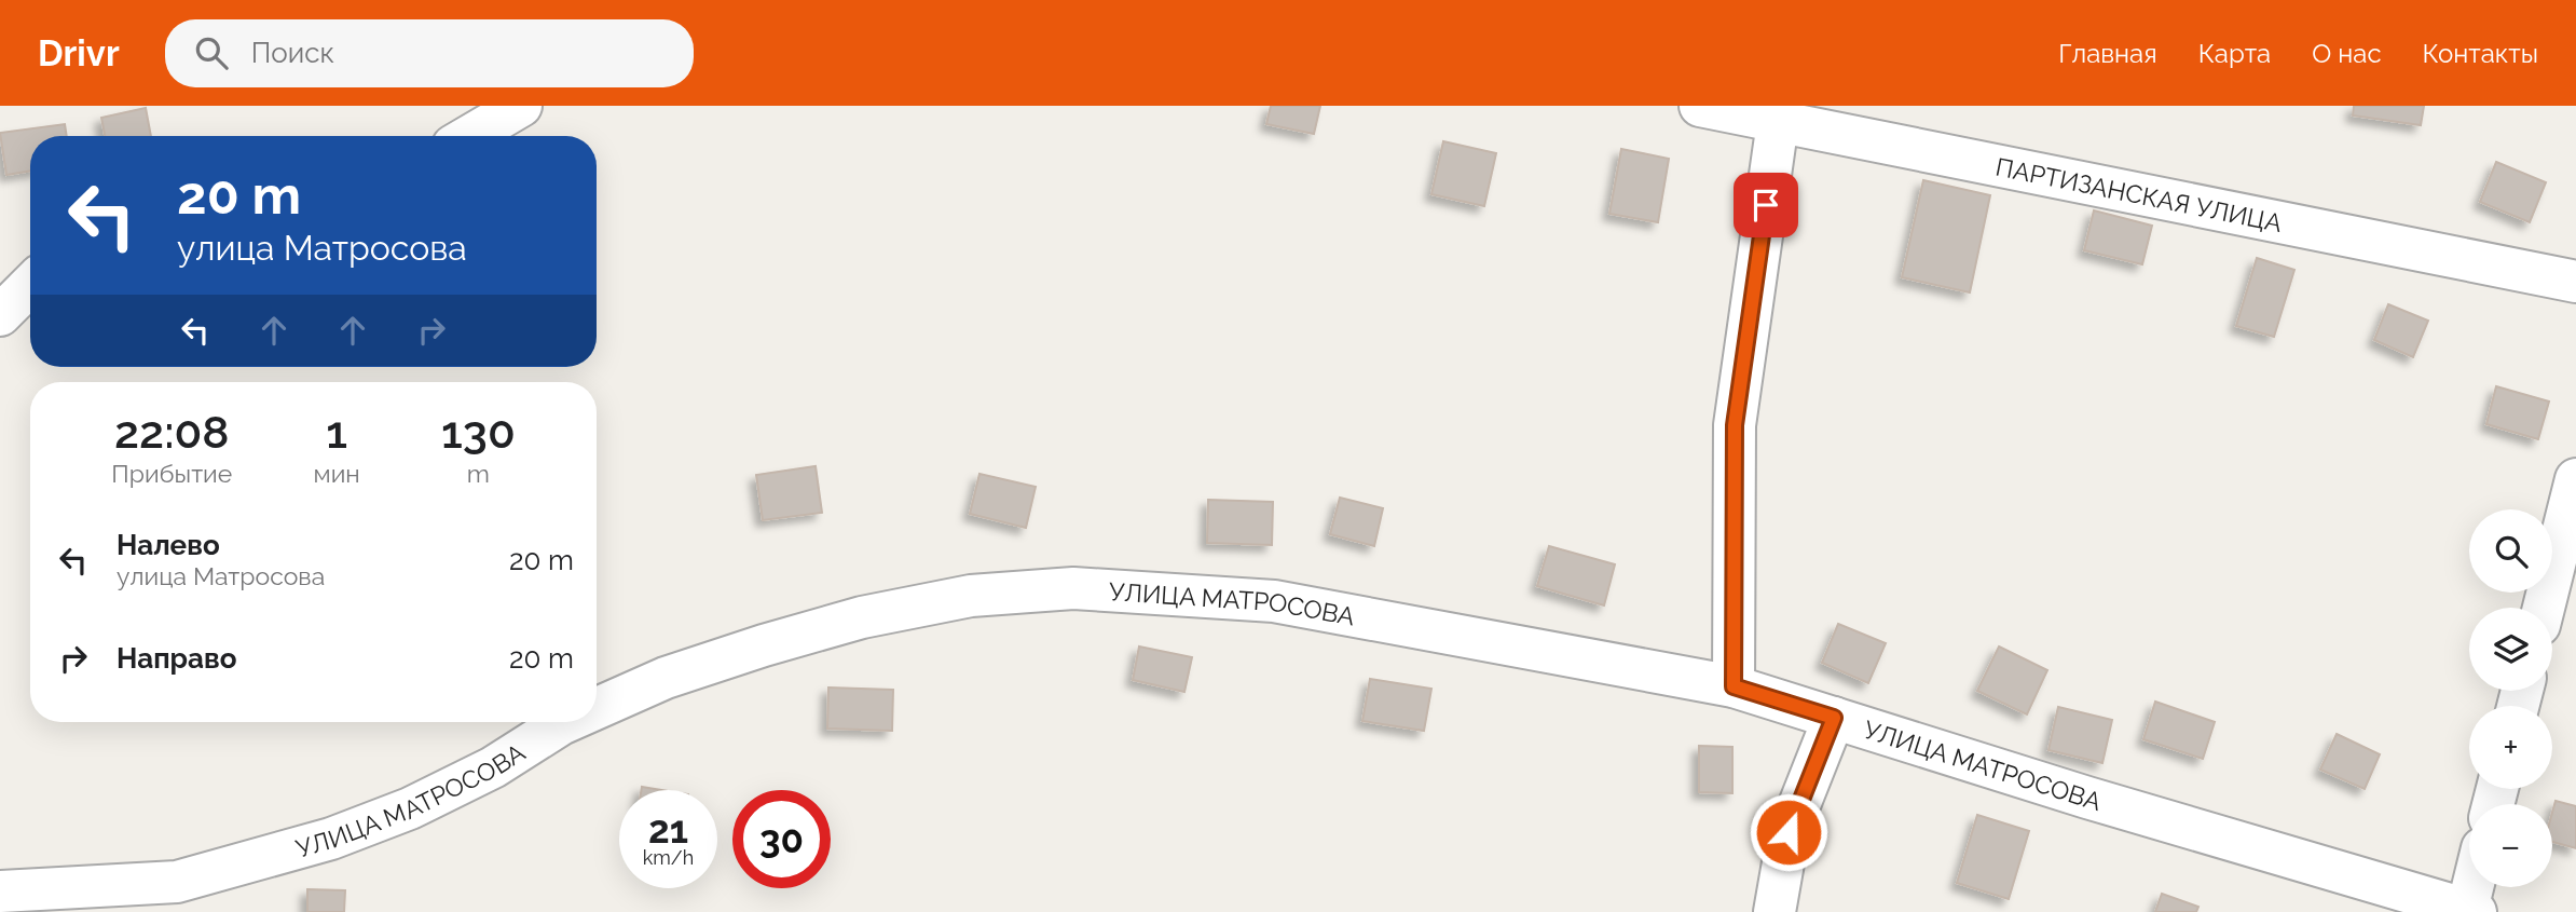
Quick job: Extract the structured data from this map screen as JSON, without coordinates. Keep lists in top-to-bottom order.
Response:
{
  "streets": {
    "street": ["ПАРТИЗАНСКАЯ УЛИЦА", "УЛИЦА МАТРОСОВА"]
  },
  "page": {
    "header": "Drivr",
    "search": "Поиск",
    "nav": [
      "Главная",
      "Карта",
      "О нас",
      "Контакты"
    ],
    "turn": ["20 m", "улица Матросова"],
    "eta": [
      "22:08",
      "Прибытие",
      "1",
      "мин",
      "130",
      "m"
    ],
    "map_buttons": ["+", "−"],
    "list": [
      {
        "name": "Налево",
        "note": "улица Матросова",
        "value": "20 m"
      },
      {
        "name": "Направо",
        "value": "20 m"
      }
    ],
    "speed": "21 km/h",
    "limit": "30"
  }
}
